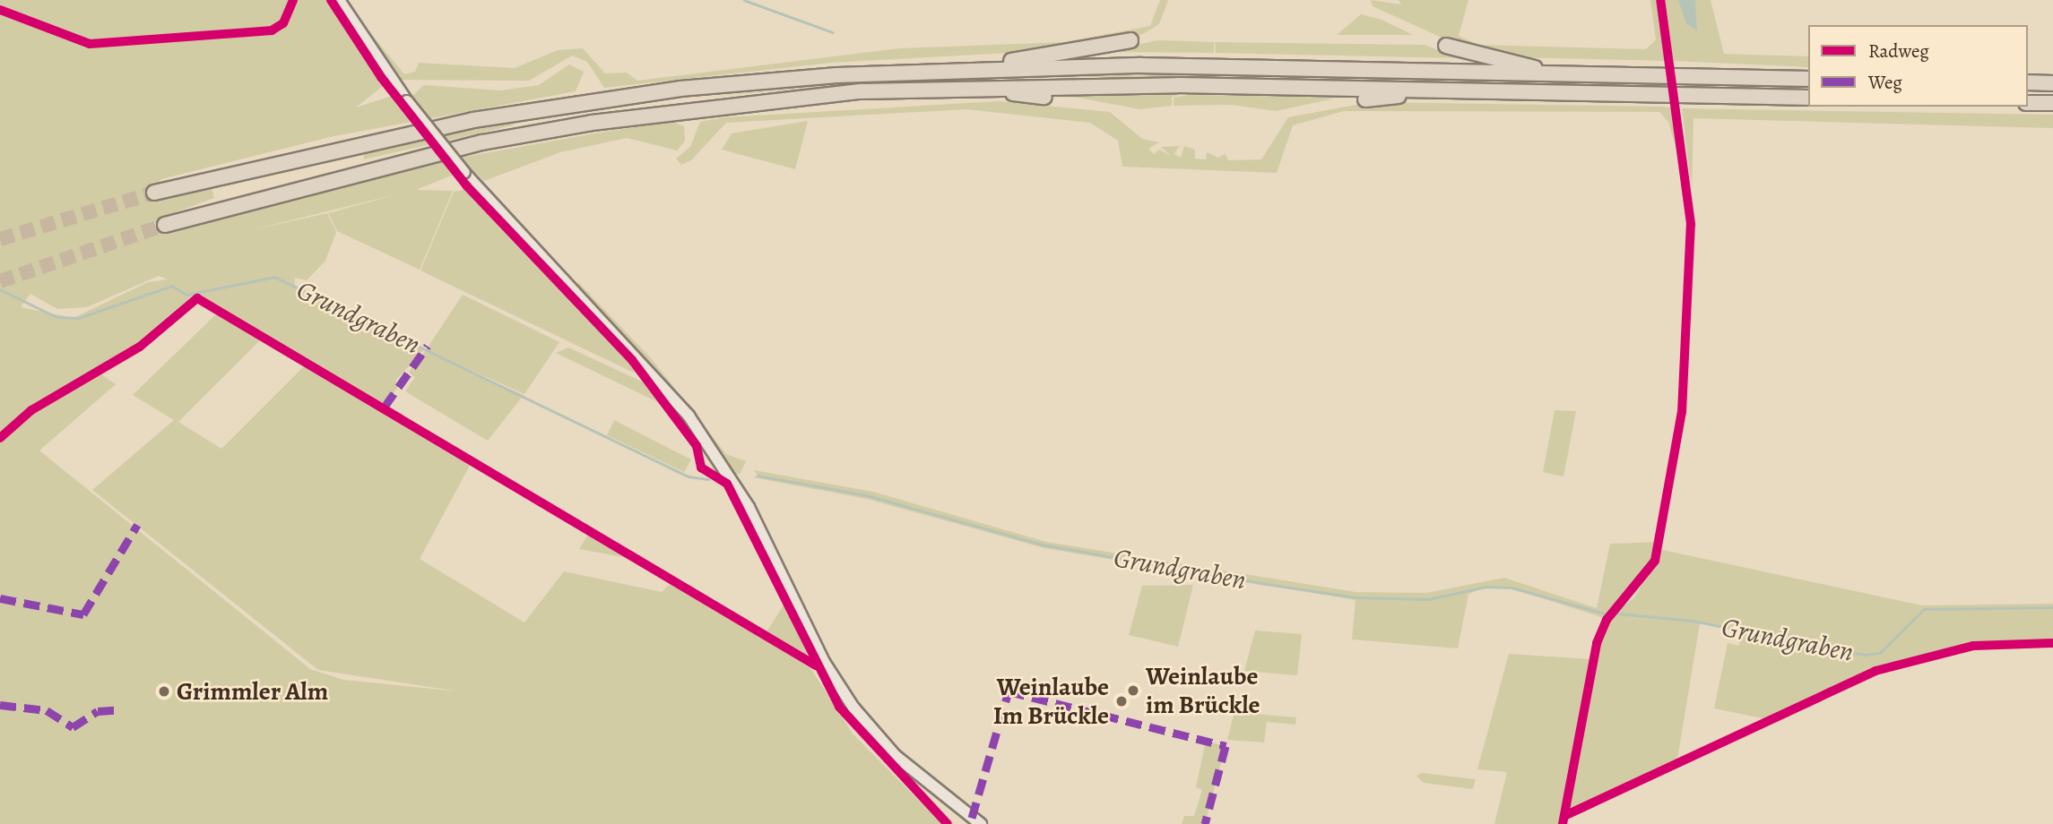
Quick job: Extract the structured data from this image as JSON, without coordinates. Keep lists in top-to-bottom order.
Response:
{
  "water": ["Grundgraben"],
  "places": ["Weinlaube im Brückle", "Grimmler Alm", "Weinlaube Im Brückle"],
  "legend": ["Radweg", "Weg"]
}
